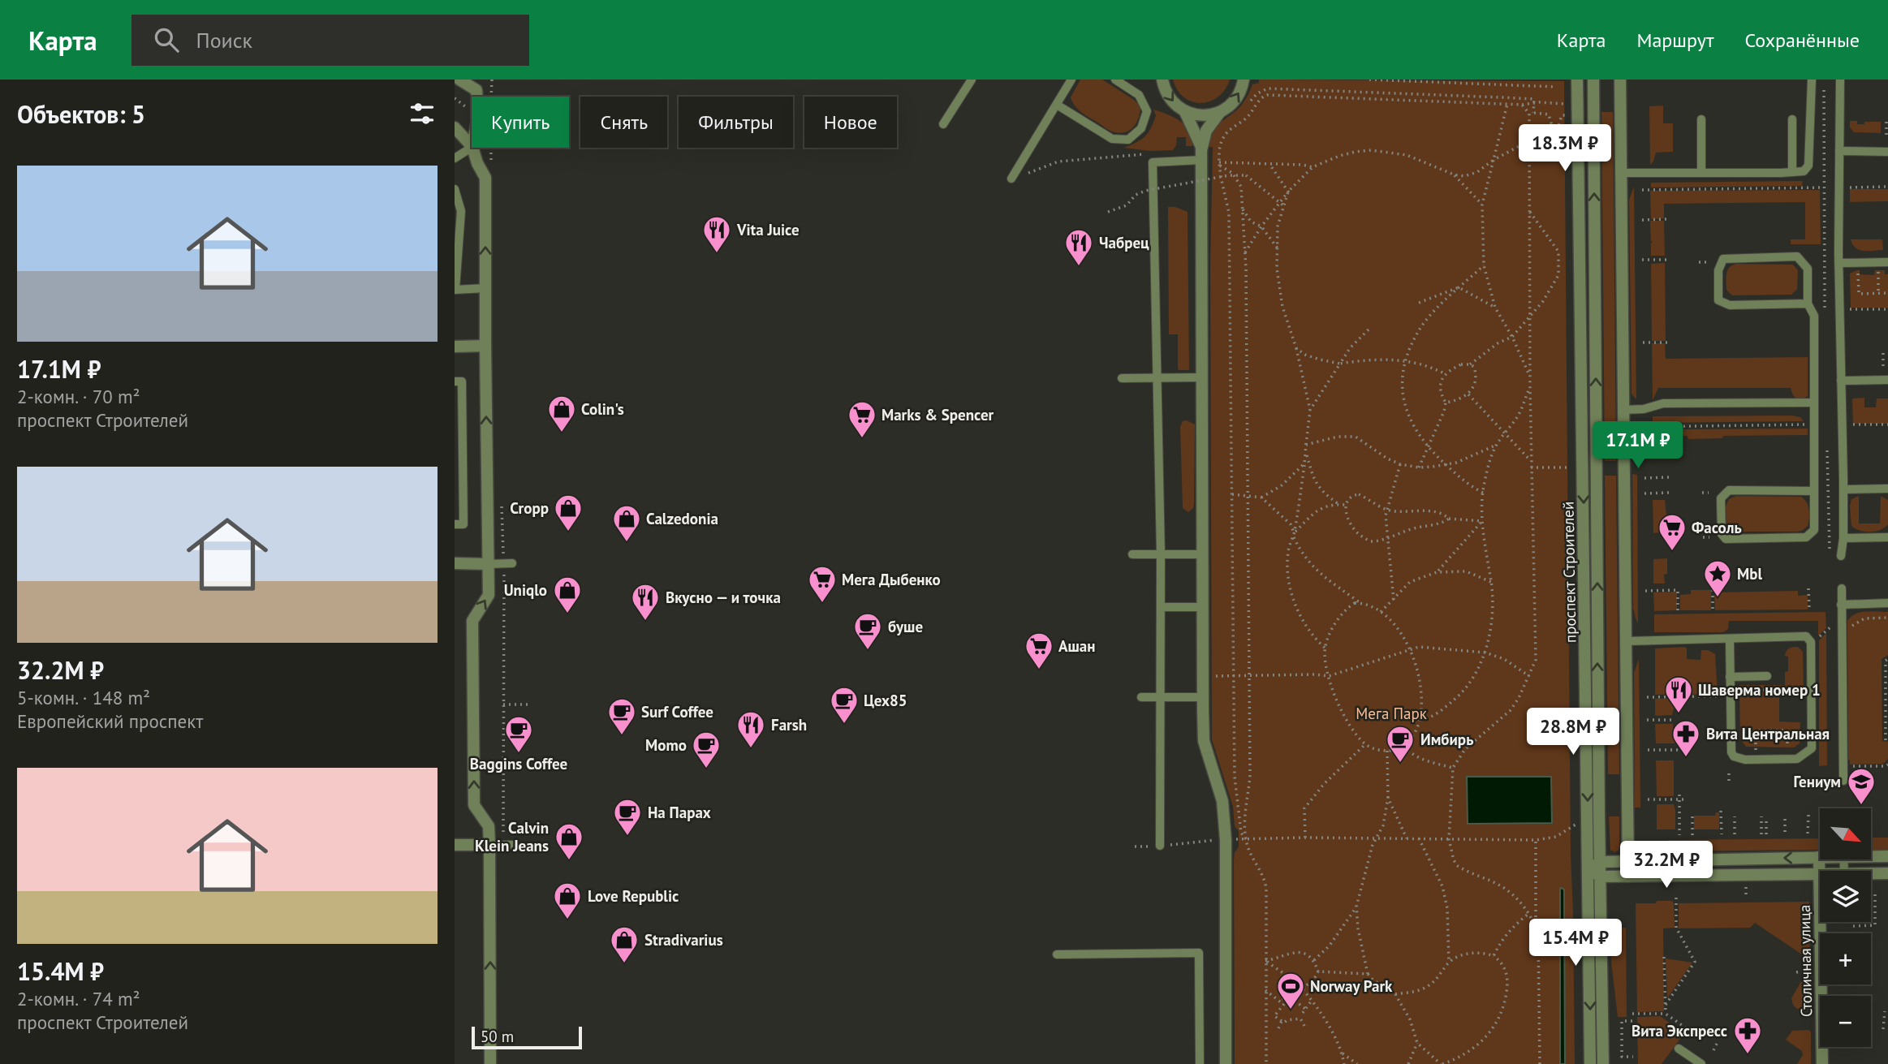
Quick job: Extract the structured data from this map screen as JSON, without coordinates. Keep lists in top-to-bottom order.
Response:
{
  "streets": {
    "street": ["проспект Строителей", "Столичная улица"]
  },
  "parks": ["Мега Парк"],
  "places": {
    "restaurant": [
      "Vita Juice",
      "Чабрец",
      "Вкусно — и точка",
      "Шаверма номер 1",
      "Farsh"
    ],
    "shop": [
      "Colin's",
      "Cropp",
      "Calzedonia",
      "Uniqlo",
      "Calvin Klein Jeans",
      "Love Republic",
      "Stradivarius"
    ],
    "supermarket": [
      "Marks & Spencer",
      "Фасоль",
      "Мега Дыбенко",
      "Ашан"
    ],
    "place": ["Mbl"],
    "cafe": [
      "буше",
      "Цех85",
      "Surf Coffee",
      "Baggins Coffee",
      "Имбирь",
      "Momo",
      "На Парах"
    ],
    "pharmacy": ["Вита Центральная", "Вита Экспресс"],
    "school or university": ["Гениум"],
    "sports": ["Norway Park"]
  },
  "scale_bar": "50 m",
  "north": "bottom right",
  "page": {
    "header": "Карта",
    "search": "Поиск",
    "nav": ["Карта", "Маршрут", "Сохранённые"],
    "heading": "Объектов: 5",
    "chip": [
      "Купить",
      "Снять",
      "Фильтры",
      "Новое"
    ],
    "price": [
      "18.3M ₽",
      "17.1M ₽",
      "28.8M ₽",
      "32.2M ₽",
      "15.4M ₽"
    ],
    "list": [
      {
        "name": "17.1M ₽",
        "note": "2-комн. · 70 m² · проспект Строителей"
      },
      {
        "name": "32.2M ₽",
        "note": "5-комн. · 148 m² · Европейский проспект"
      },
      {
        "name": "15.4M ₽",
        "note": "2-комн. · 74 m² · проспект Строителей"
      }
    ],
    "map_buttons": ["+", "−"],
    "scale": "50 m"
  }
}
